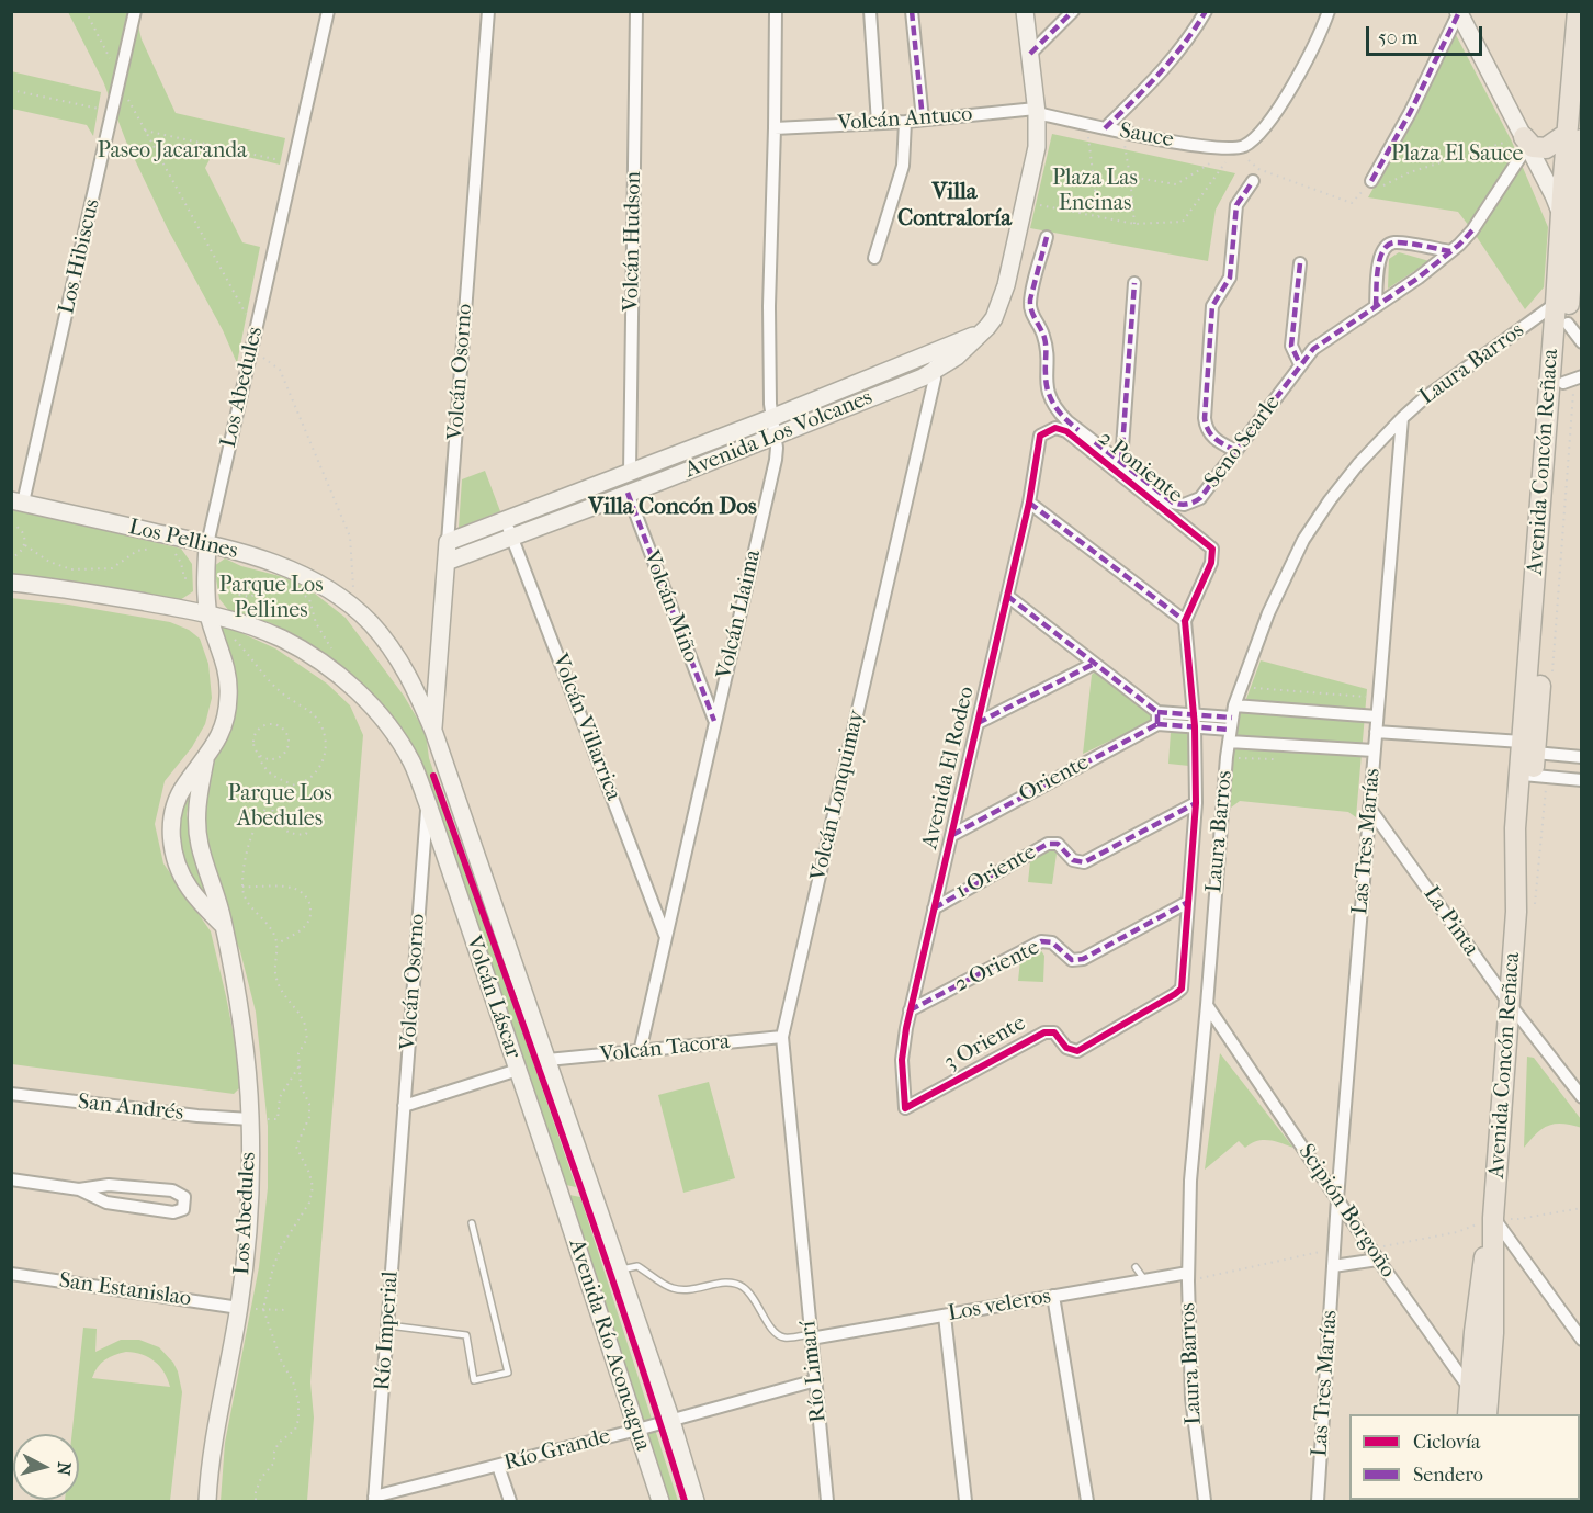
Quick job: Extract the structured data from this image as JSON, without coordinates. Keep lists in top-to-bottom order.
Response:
{
  "streets": {
    "main road": ["Avenida Concón Reñaca"],
    "street": [
      "Volcán Antuco",
      "Sauce",
      "Volcán Hudson",
      "Los Hibiscus",
      "Laura Barros",
      "Volcán Osorno",
      "Los Abedules",
      "Avenida Los Volcanes",
      "Seno Searle",
      "2 Poniente",
      "Los Pellines",
      "Volcán Miño",
      "Volcán Llaima",
      "Volcán Villarrica",
      "Avenida El Rodeo",
      "Oriente",
      "Volcán Lonquimay",
      "Las Tres Marías",
      "1 Oriente",
      "La Pinta",
      "2 Oriente",
      "Volcán Láscar",
      "3 Oriente",
      "Volcán Tacora",
      "San Andrés",
      "Scipión Borgoño",
      "San Estanislao",
      "Los veleros",
      "Río Imperial",
      "Avenida Río Aconcagua",
      "Río Limarí",
      "Río Grande"
    ]
  },
  "crossings": [
    ["Volcán Antuco", "Sauce"],
    ["Volcán Antuco", "Avenida Los Volcanes"],
    ["Volcán Antuco", "Volcán Llaima"],
    ["Sauce", "Avenida Los Volcanes"],
    ["Volcán Hudson", "Avenida Los Volcanes"],
    ["Los Hibiscus", "Los Pellines"],
    ["Laura Barros", "Avenida Concón Reñaca"],
    ["Laura Barros", "Las Tres Marías"],
    ["Laura Barros", "Scipión Borgoño"],
    ["Laura Barros", "Los veleros"],
    ["Volcán Osorno", "Avenida Los Volcanes"],
    ["Volcán Osorno", "Los Pellines"],
    ["Volcán Osorno", "Volcán Láscar"],
    ["Volcán Osorno", "Río Imperial"],
    ["Los Abedules", "Los Pellines"],
    ["Los Abedules", "San Andrés"],
    ["Los Abedules", "San Estanislao"],
    ["Avenida Los Volcanes", "Volcán Miño"],
    ["Avenida Los Volcanes", "Volcán Llaima"],
    ["Avenida Los Volcanes", "Volcán Villarrica"],
    ["Avenida Los Volcanes", "Volcán Lonquimay"],
    ["Avenida Concón Reñaca", "La Pinta"],
    ["Avenida Concón Reñaca", "Scipión Borgoño"],
    ["2 Poniente", "Avenida El Rodeo"],
    ["Los Pellines", "Volcán Láscar"],
    ["Volcán Miño", "Volcán Llaima"],
    ["Volcán Llaima", "Volcán Villarrica"],
    ["Volcán Llaima", "Volcán Tacora"],
    ["Avenida El Rodeo", "Oriente"],
    ["Avenida El Rodeo", "1 Oriente"],
    ["Avenida El Rodeo", "2 Oriente"],
    ["Avenida El Rodeo", "3 Oriente"],
    ["Volcán Lonquimay", "Volcán Tacora"],
    ["Volcán Lonquimay", "Río Limarí"],
    ["Las Tres Marías", "La Pinta"],
    ["Las Tres Marías", "Scipión Borgoño"],
    ["2 Oriente", "3 Oriente"],
    ["Volcán Láscar", "Volcán Tacora"],
    ["Volcán Láscar", "Avenida Río Aconcagua"],
    ["Los veleros", "Río Limarí"],
    ["Río Imperial", "Río Grande"],
    ["Avenida Río Aconcagua", "Río Grande"],
    ["Río Limarí", "Río Grande"]
  ],
  "districts": ["Villa Contraloría", "Villa Concón Dos"],
  "parks": [
    "Paseo Jacaranda",
    "Plaza El Sauce",
    "Plaza Las Encinas",
    "Parque Los Pellines",
    "Parque Los Abedules"
  ],
  "legend": ["Ciclovía", "Sendero"],
  "scale_bar": "50 m",
  "north": "right"
}
